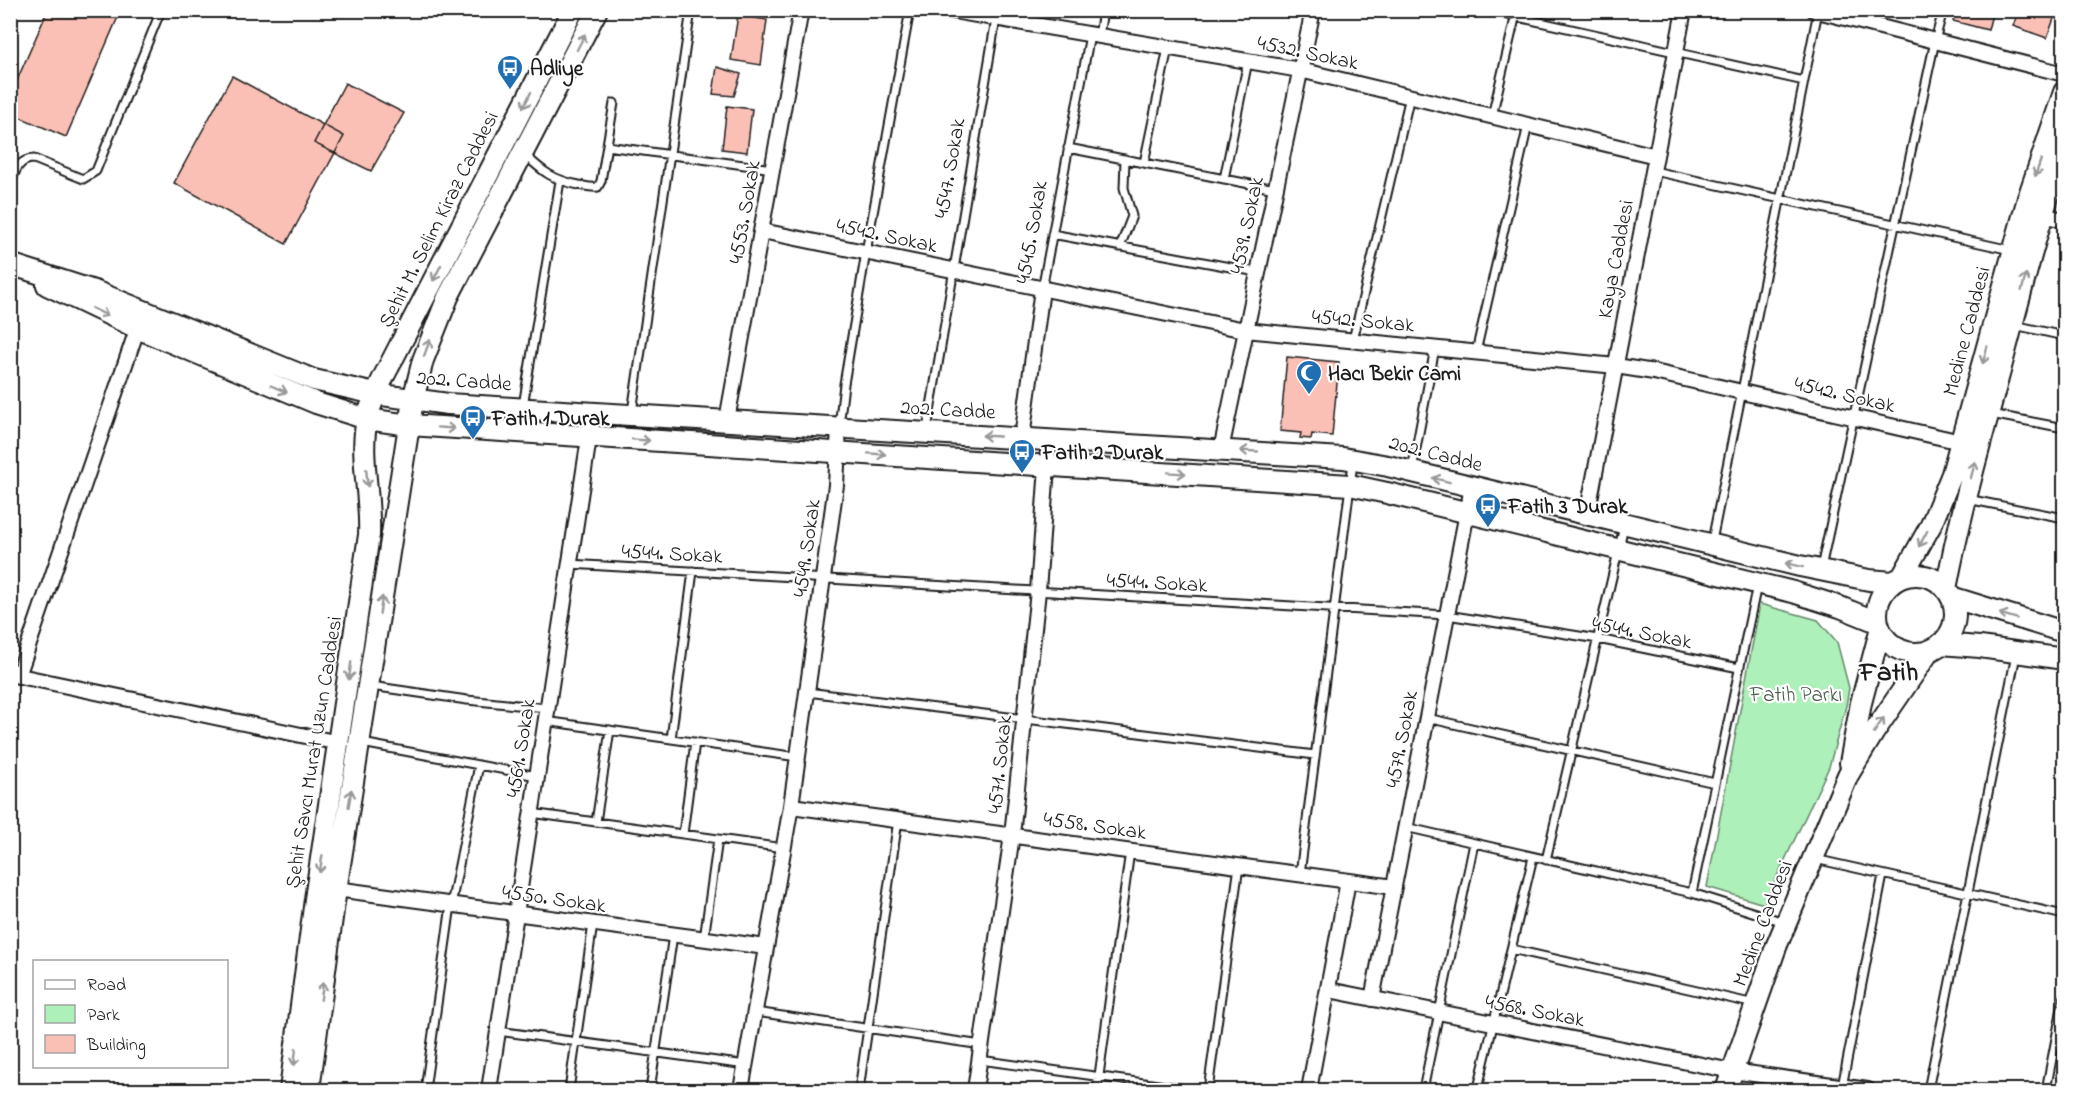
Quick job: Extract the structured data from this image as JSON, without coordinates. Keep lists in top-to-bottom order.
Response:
{
  "streets": {
    "main road": [
      "Şehit M. Selim Kiraz Caddesi",
      "Medine Caddesi",
      "202. Cadde",
      "Şehit Savcı Murat Uzun Caddesi"
    ],
    "street": [
      "4532. Sokak",
      "4553. Sokak",
      "4539. Sokak",
      "4545. Sokak",
      "4542. Sokak",
      "Kaya Caddesi",
      "4549. Sokak",
      "4579. Sokak",
      "4561. Sokak",
      "4571. Sokak",
      "4558. Sokak",
      "4550. Sokak",
      "4568. Sokak"
    ],
    "lane": ["4547. Sokak", "4544. Sokak"]
  },
  "crossings": [
    ["4532. Sokak", "4547. Sokak"],
    ["4532. Sokak", "4539. Sokak"],
    ["4532. Sokak", "4545. Sokak"],
    ["4532. Sokak", "Kaya Caddesi"],
    ["4547. Sokak", "4542. Sokak"],
    ["4547. Sokak", "202. Cadde"],
    ["4553. Sokak", "4542. Sokak"],
    ["4553. Sokak", "202. Cadde"],
    ["Şehit M. Selim Kiraz Caddesi", "202. Cadde"],
    ["Şehit M. Selim Kiraz Caddesi", "Şehit Savcı Murat Uzun Caddesi"],
    ["4539. Sokak", "4542. Sokak"],
    ["4539. Sokak", "202. Cadde"],
    ["4545. Sokak", "4542. Sokak"],
    ["4545. Sokak", "202. Cadde"],
    ["4542. Sokak", "Kaya Caddesi"],
    ["4542. Sokak", "Medine Caddesi"],
    ["4542. Sokak", "4549. Sokak"],
    ["Kaya Caddesi", "202. Cadde"],
    ["Medine Caddesi", "202. Cadde"],
    ["Medine Caddesi", "4568. Sokak"],
    ["202. Cadde", "4549. Sokak"],
    ["202. Cadde", "4579. Sokak"],
    ["202. Cadde", "4561. Sokak"],
    ["202. Cadde", "Şehit Savcı Murat Uzun Caddesi"],
    ["202. Cadde", "4571. Sokak"],
    ["4549. Sokak", "4544. Sokak"],
    ["4549. Sokak", "4558. Sokak"],
    ["4549. Sokak", "4550. Sokak"],
    ["4544. Sokak", "4579. Sokak"],
    ["4544. Sokak", "4561. Sokak"],
    ["4544. Sokak", "4571. Sokak"],
    ["4579. Sokak", "4558. Sokak"],
    ["4579. Sokak", "4568. Sokak"],
    ["4561. Sokak", "4550. Sokak"],
    ["Şehit Savcı Murat Uzun Caddesi", "4550. Sokak"],
    ["4571. Sokak", "4558. Sokak"]
  ],
  "districts": ["Fatih"],
  "parks": ["Fatih Parkı"],
  "places": {
    "bus stop": [
      "Adliye",
      "Fatih 1 Durak",
      "Fatih 2 Durak",
      "Fatih 3 Durak"
    ],
    "mosque": ["Hacı Bekir Cami"]
  },
  "legend": ["Road", "Park", "Building"]
}
